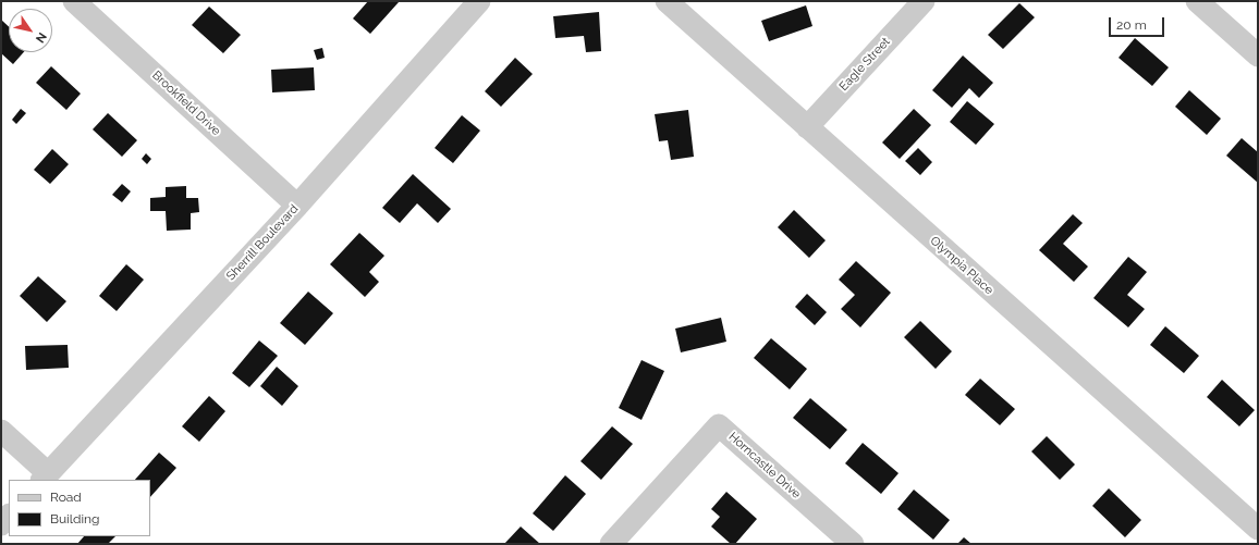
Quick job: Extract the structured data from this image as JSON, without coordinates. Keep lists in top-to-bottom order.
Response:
{
  "streets": {
    "street": [
      "Eagle Street",
      "Brookfield Drive",
      "Sherrill Boulevard",
      "Olympia Place",
      "Horncastle Drive"
    ]
  },
  "crossings": [
    ["Eagle Street", "Olympia Place"],
    ["Brookfield Drive", "Sherrill Boulevard"]
  ],
  "legend": ["Road", "Building"],
  "scale_bar": "20 m",
  "north": "bottom right"
}
